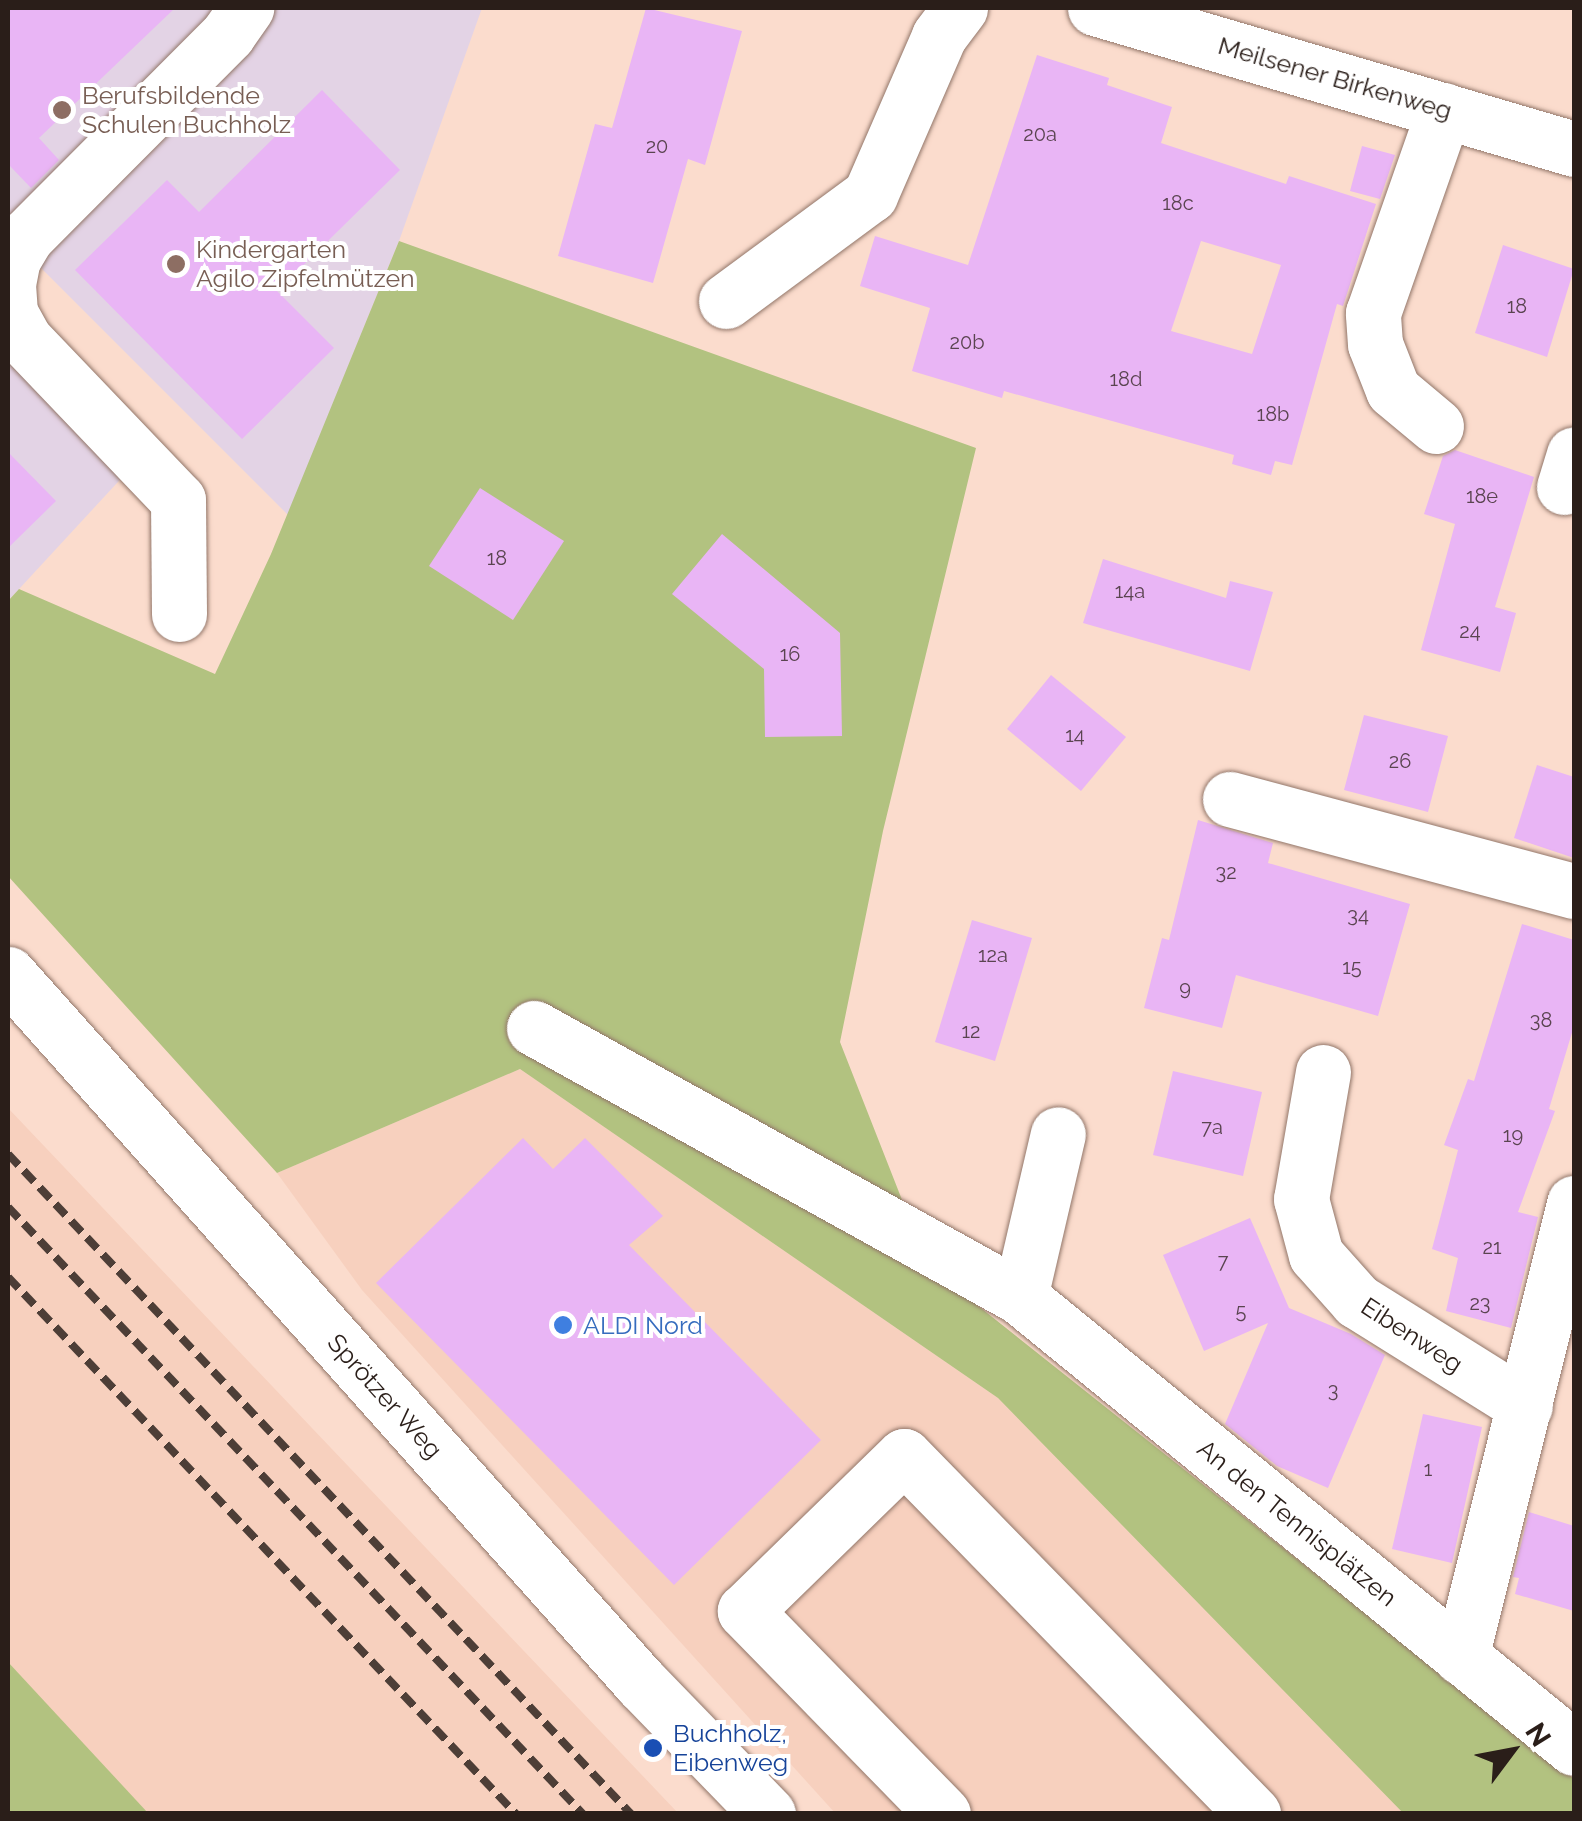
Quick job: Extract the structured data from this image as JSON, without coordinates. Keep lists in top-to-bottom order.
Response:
{
  "streets": {
    "street": [
      "Meilsener Birkenweg",
      "Eibenweg",
      "Sprötzer Weg",
      "An den Tennisplätzen"
    ]
  },
  "places": [
    "Berufsbildende Schulen Buchholz",
    "Kindergarten Agilo Zipfelmützen",
    "ALDI Nord",
    "Buchholz, Eibenweg"
  ],
  "house_numbers": [
    "20a",
    "20",
    "18c",
    "18",
    "20b",
    "18d",
    "18b",
    "18e",
    "18",
    "14a",
    "24",
    "16",
    "14",
    "26",
    "32",
    "34",
    "12a",
    "15",
    "9",
    "38",
    "12",
    "7a",
    "19",
    "21",
    "7",
    "23",
    "5",
    "3",
    "1"
  ],
  "north": "top right"
}
